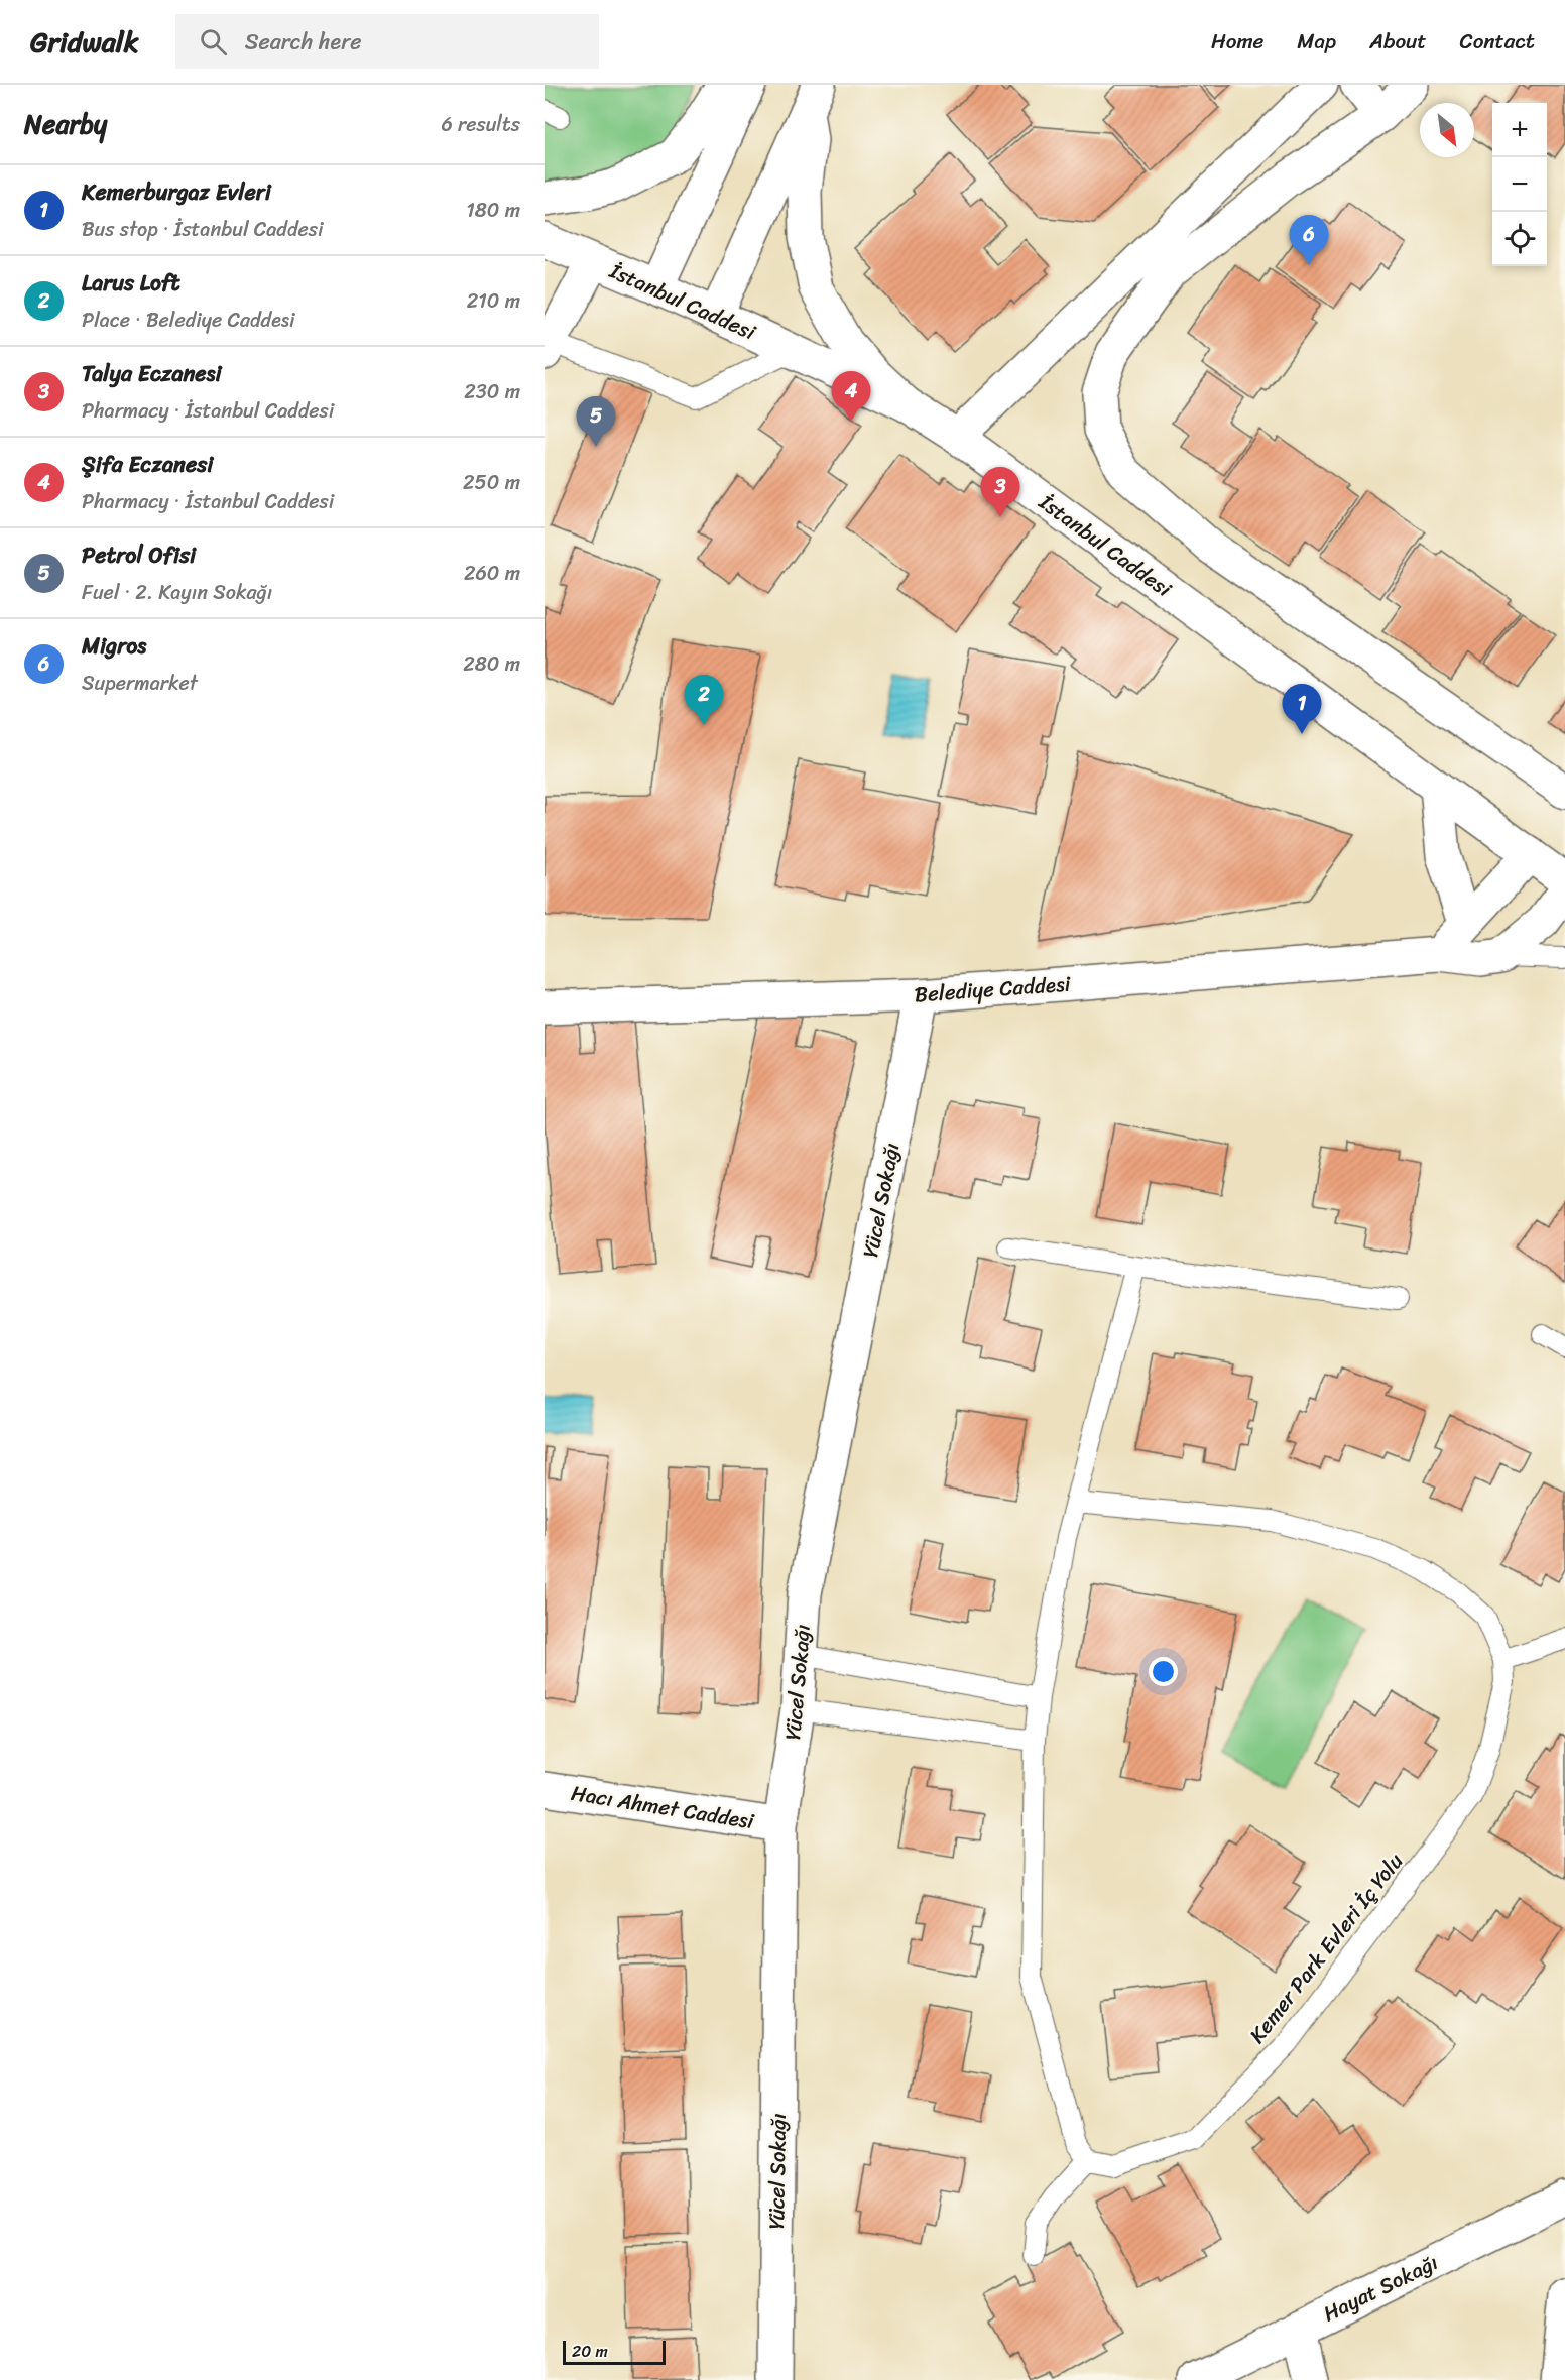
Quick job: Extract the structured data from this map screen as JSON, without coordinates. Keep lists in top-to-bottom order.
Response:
{
  "streets": {
    "main road": [
      "İstanbul Caddesi",
      "Belediye Caddesi",
      "Yücel Sokağı",
      "Hacı Ahmet Caddesi",
      "Hayat Sokağı"
    ],
    "lane": ["Kemer Park Evleri İç Yolu"]
  },
  "crossings": [
    ["Belediye Caddesi", "Yücel Sokağı"],
    ["Yücel Sokağı", "Hacı Ahmet Caddesi"]
  ],
  "scale_bar": "20 m",
  "north": "bottom right",
  "page": {
    "header": "Gridwalk",
    "search": "Search here",
    "nav": [
      "Home",
      "Map",
      "About",
      "Contact"
    ],
    "heading": ["Nearby", "6 results"],
    "map_buttons": ["+", "−"],
    "list": [
      {
        "mark": "1",
        "name": "Kemerburgaz Evleri",
        "note": "Bus stop · İstanbul Caddesi",
        "value": "180 m"
      },
      {
        "mark": "2",
        "name": "Larus Loft",
        "note": "Place · Belediye Caddesi",
        "value": "210 m"
      },
      {
        "mark": "3",
        "name": "Talya Eczanesi",
        "note": "Pharmacy · İstanbul Caddesi",
        "value": "230 m"
      },
      {
        "mark": "4",
        "name": "Şifa Eczanesi",
        "note": "Pharmacy · İstanbul Caddesi",
        "value": "250 m"
      },
      {
        "mark": "5",
        "name": "Petrol Ofisi",
        "note": "Fuel · 2. Kayın Sokağı",
        "value": "260 m"
      },
      {
        "mark": "6",
        "name": "Migros",
        "note": "Supermarket",
        "value": "280 m"
      }
    ],
    "pins": [
      "6",
      "4",
      "5",
      "3",
      "2",
      "1"
    ],
    "scale": "20 m"
  }
}
